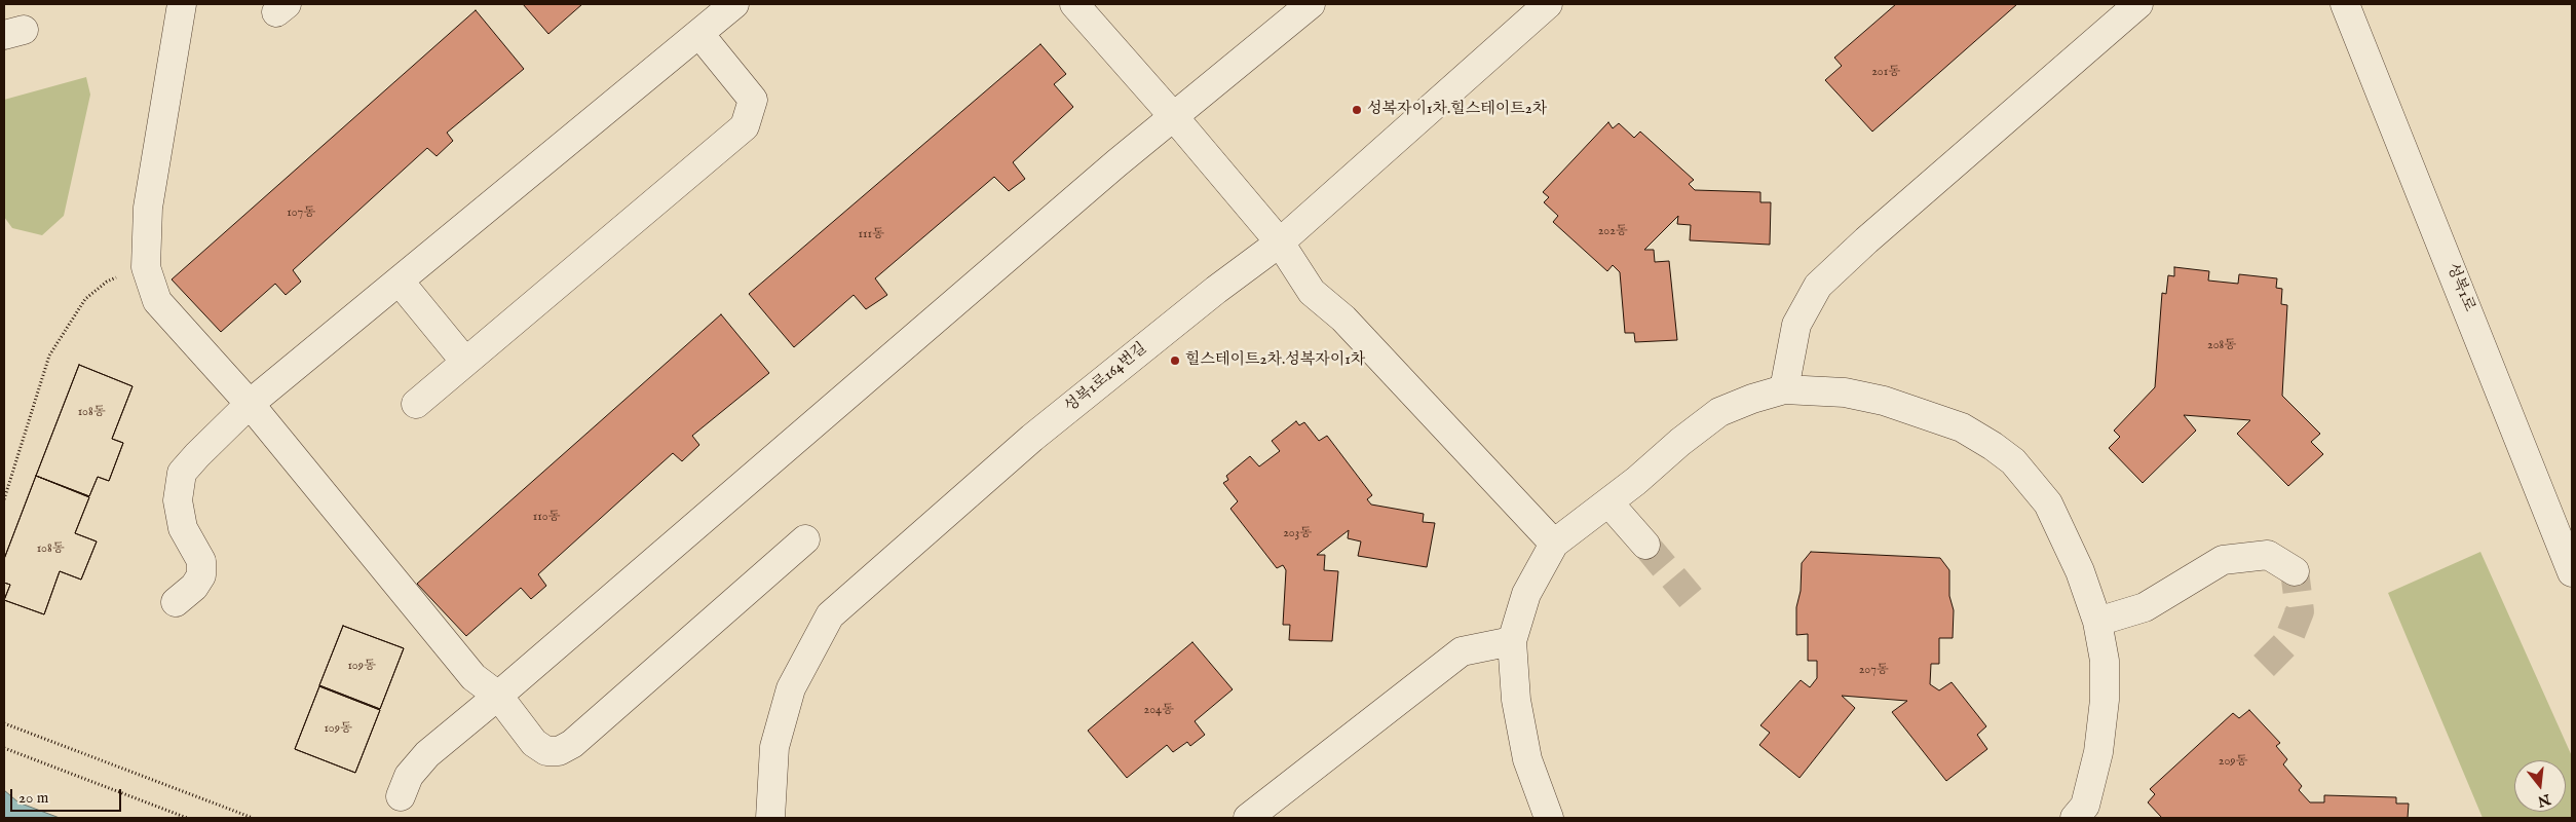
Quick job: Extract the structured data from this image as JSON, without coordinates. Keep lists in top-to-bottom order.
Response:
{
  "streets": {
    "street": ["성복1로", "성복1로164번길"]
  },
  "places": ["성복자이1차.힐스테이트2차", "힐스테이트2차.성복자이1차"],
  "house_numbers": [
    "201동",
    "107동",
    "202동",
    "111동",
    "208동",
    "108동",
    "110동",
    "203동",
    "108동",
    "109동",
    "207동",
    "204동",
    "109동",
    "209동"
  ],
  "scale_bar": "20 m",
  "north": "bottom"
}
